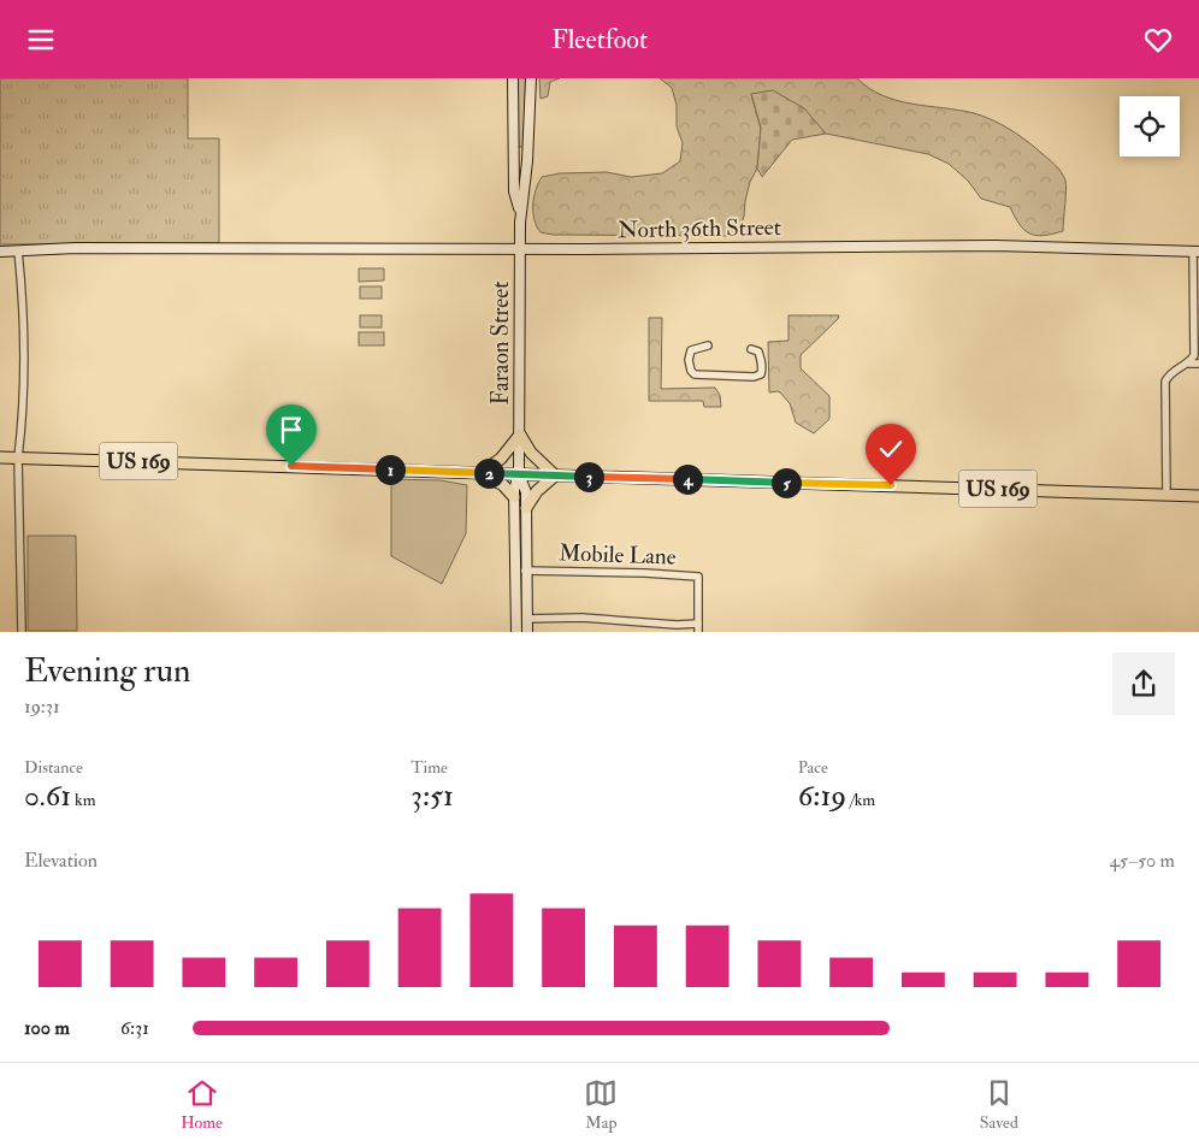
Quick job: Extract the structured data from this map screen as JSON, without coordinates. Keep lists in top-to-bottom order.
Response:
{
  "streets": {
    "main road": ["North 36th Street", "Faraon Street", "US 169"],
    "street": ["Mobile Lane"]
  },
  "crossings": [
    ["North 36th Street", "Faraon Street"],
    ["Faraon Street", "US 169"],
    ["Faraon Street", "Mobile Lane"]
  ],
  "page": {
    "header": "Fleetfoot",
    "pins": [
      "1",
      "2",
      "3",
      "4",
      "5"
    ],
    "heading": ["Evening run", "19:31"],
    "stats": [
      ["Distance", "0.61 km"],
      ["Time", "3:51"],
      ["Pace", "6:19 /km"]
    ],
    "chart": ["Elevation", "45–50 m"],
    "list": [
      {
        "name": "100 m",
        "note": "6:31"
      }
    ],
    "tabs": ["Home", "Map", "Saved"]
  }
}
